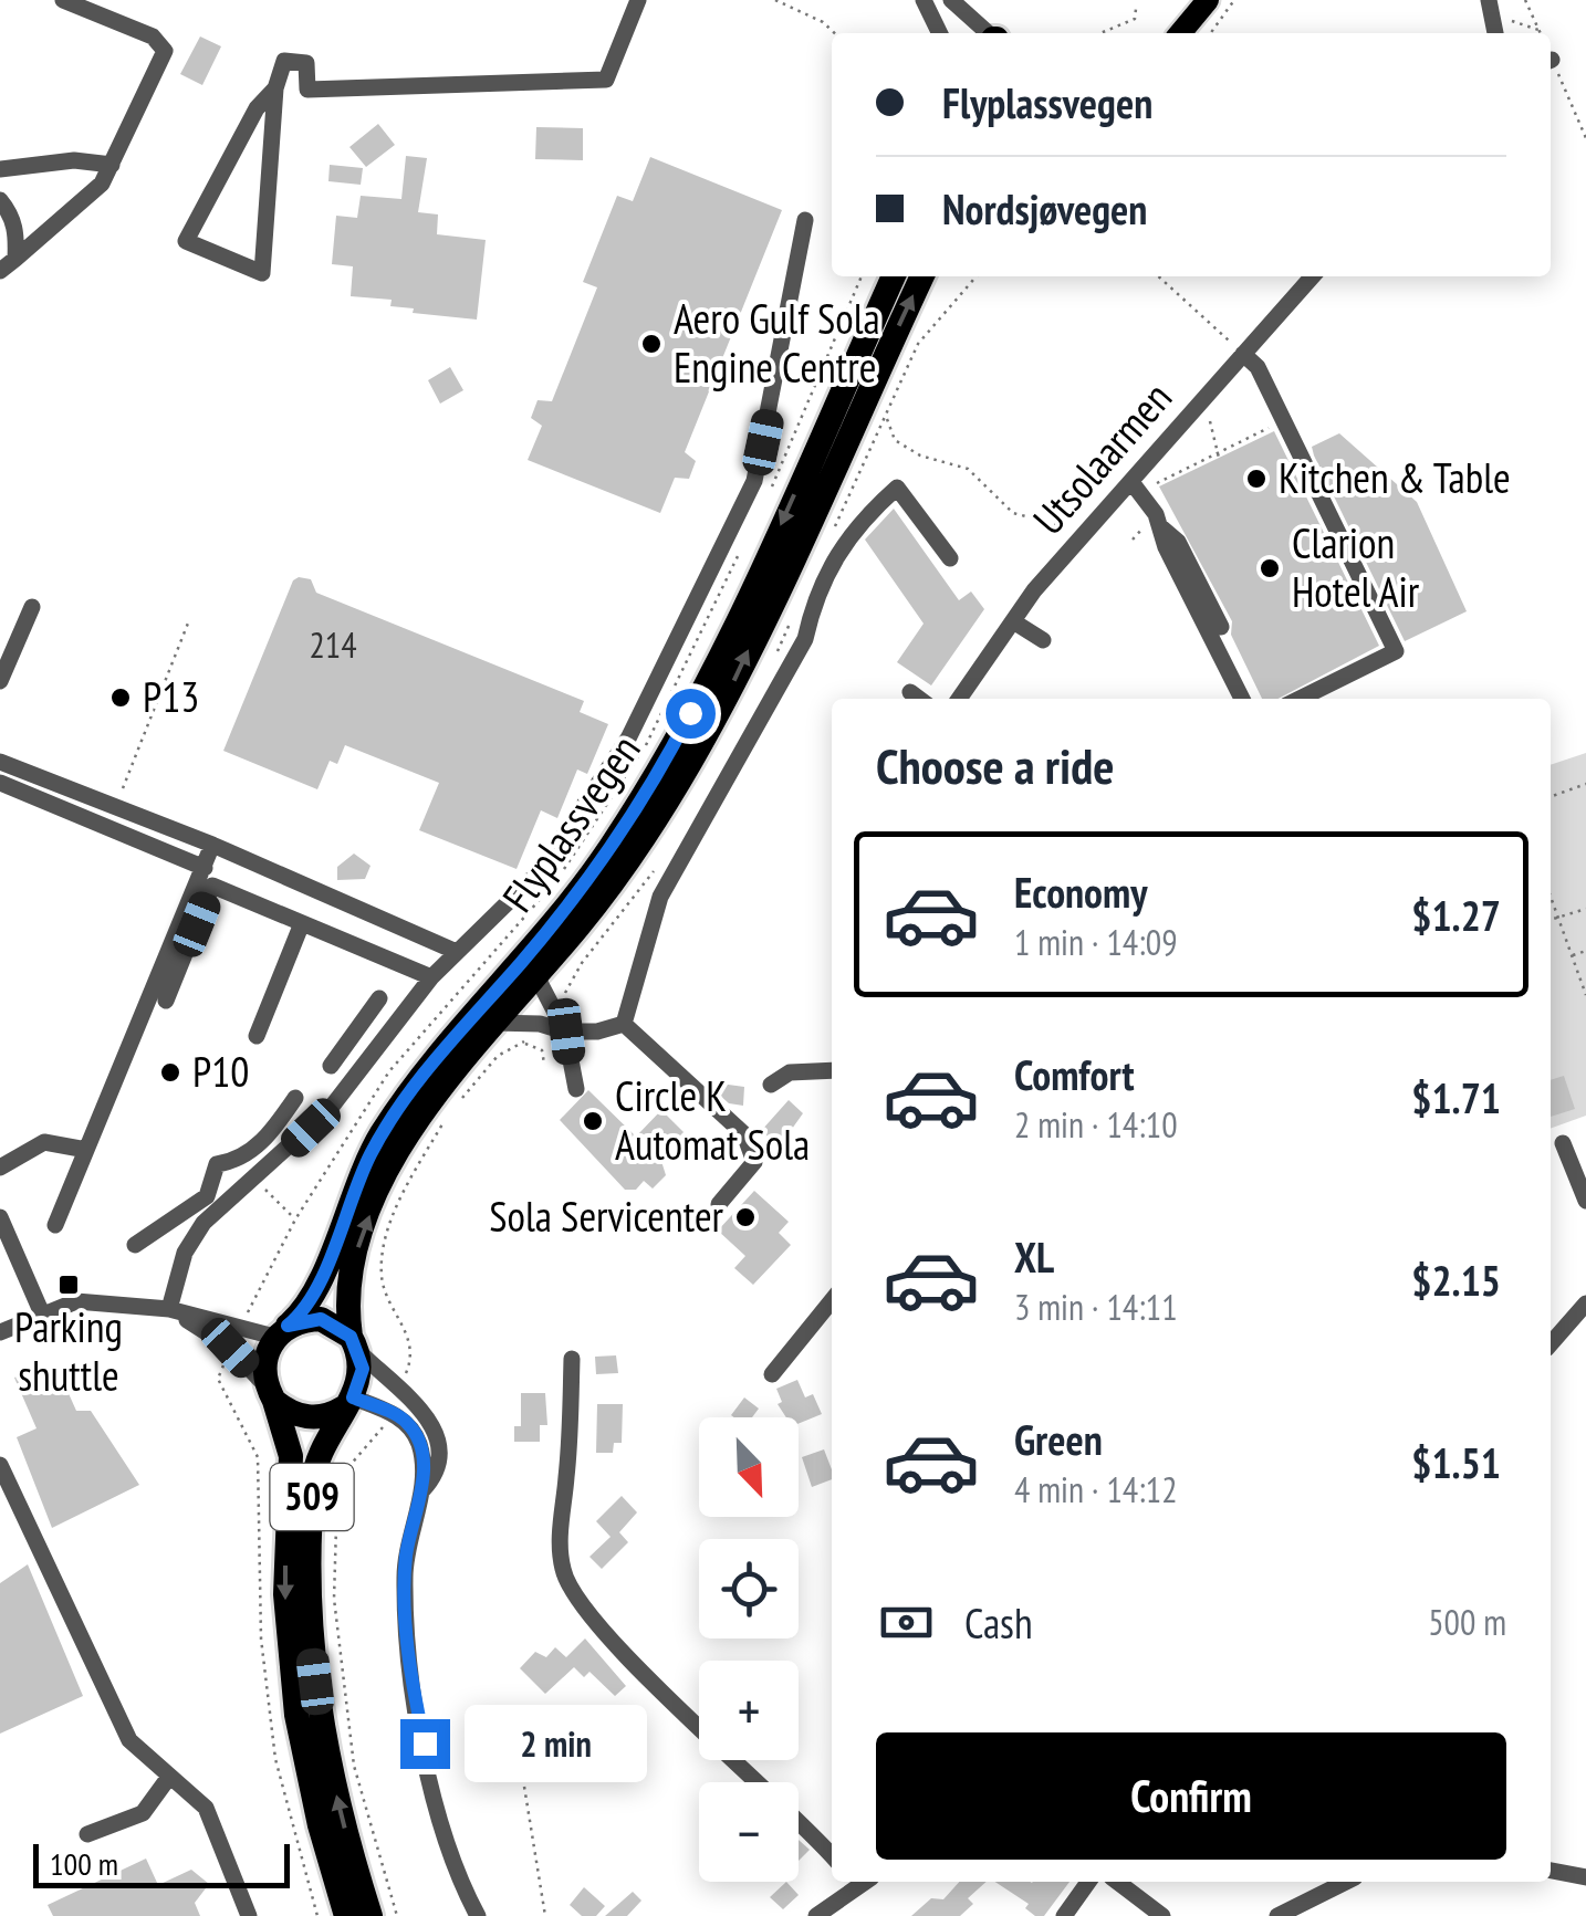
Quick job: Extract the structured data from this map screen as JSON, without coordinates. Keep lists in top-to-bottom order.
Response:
{
  "streets": {
    "highway": ["Flyplassvegen", "509"],
    "street": ["Utsolaarmen"]
  },
  "crossings": [
    ["Flyplassvegen", "509"]
  ],
  "places": {
    "other": [
      "Aero Gulf Sola Engine Centre",
      "Kitchen & Table",
      "Clarion Hotel Air",
      "P13",
      "P10",
      "Circle K Automat Sola",
      "Sola Servicenter"
    ],
    "transit": ["Parking shuttle"]
  },
  "house_numbers": ["214"],
  "scale_bar": "100 m",
  "north": "bottom right",
  "page": {
    "banner": ["Flyplassvegen", "Nordsjøvegen"],
    "heading": "Choose a ride",
    "list": [
      {
        "name": "Economy",
        "note": "1 min · 14:09",
        "value": "$1.27"
      },
      {
        "name": "Comfort",
        "note": "2 min · 14:10",
        "value": "$1.71"
      },
      {
        "name": "XL",
        "note": "3 min · 14:11",
        "value": "$2.15"
      },
      {
        "name": "Green",
        "note": "4 min · 14:12",
        "value": "$1.51"
      }
    ],
    "map_buttons": ["+", "−"],
    "pay": ["Cash", "500 m"],
    "bubble": "2 min",
    "buttons": "Confirm",
    "scale": "100 m"
  }
}
